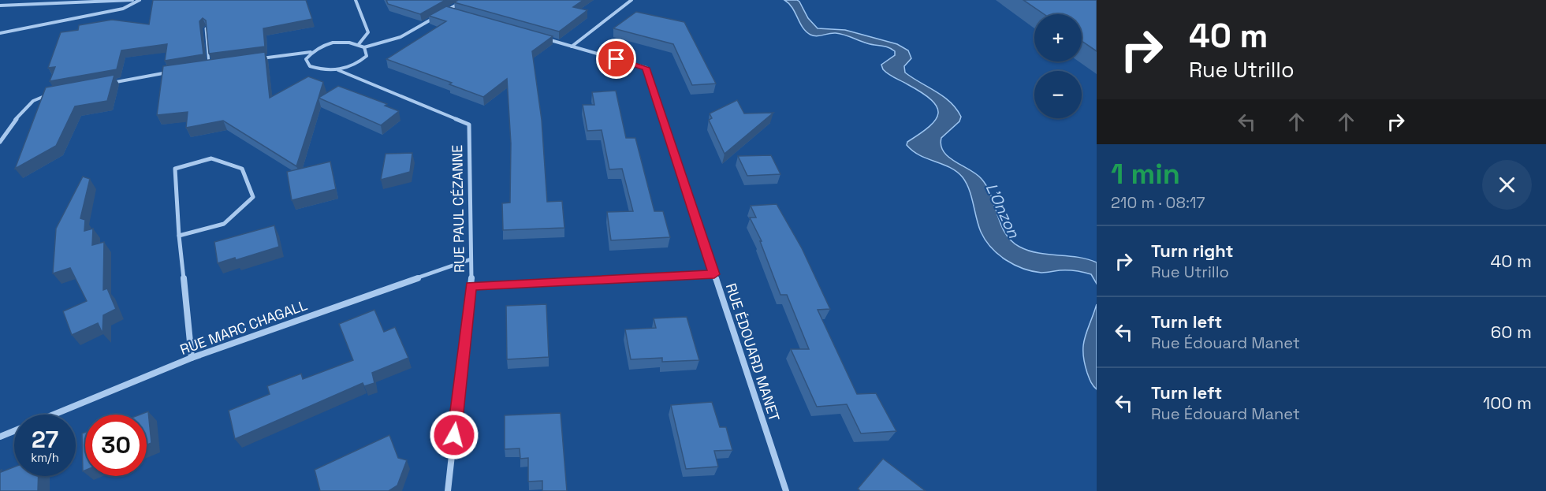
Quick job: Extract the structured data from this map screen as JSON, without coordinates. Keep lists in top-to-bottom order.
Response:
{
  "streets": {
    "street": ["RUE PAUL CÉZANNE", "RUE MARC CHAGALL", "RUE ÉDOUARD MANET"]
  },
  "crossings": [
    ["RUE PAUL CÉZANNE", "RUE MARC CHAGALL"]
  ],
  "water": ["L'Onzon"],
  "page": {
    "turn": ["40 m", "Rue Utrillo"],
    "map_buttons": ["+", "−"],
    "heading": ["1 min", "210 m · 08:17"],
    "list": [
      {
        "name": "Turn right",
        "note": "Rue Utrillo",
        "value": "40 m"
      },
      {
        "name": "Turn left",
        "note": "Rue Édouard Manet",
        "value": "60 m"
      },
      {
        "name": "Turn left",
        "note": "Rue Édouard Manet",
        "value": "100 m"
      }
    ],
    "speed": "27 km/h",
    "limit": "30"
  }
}
